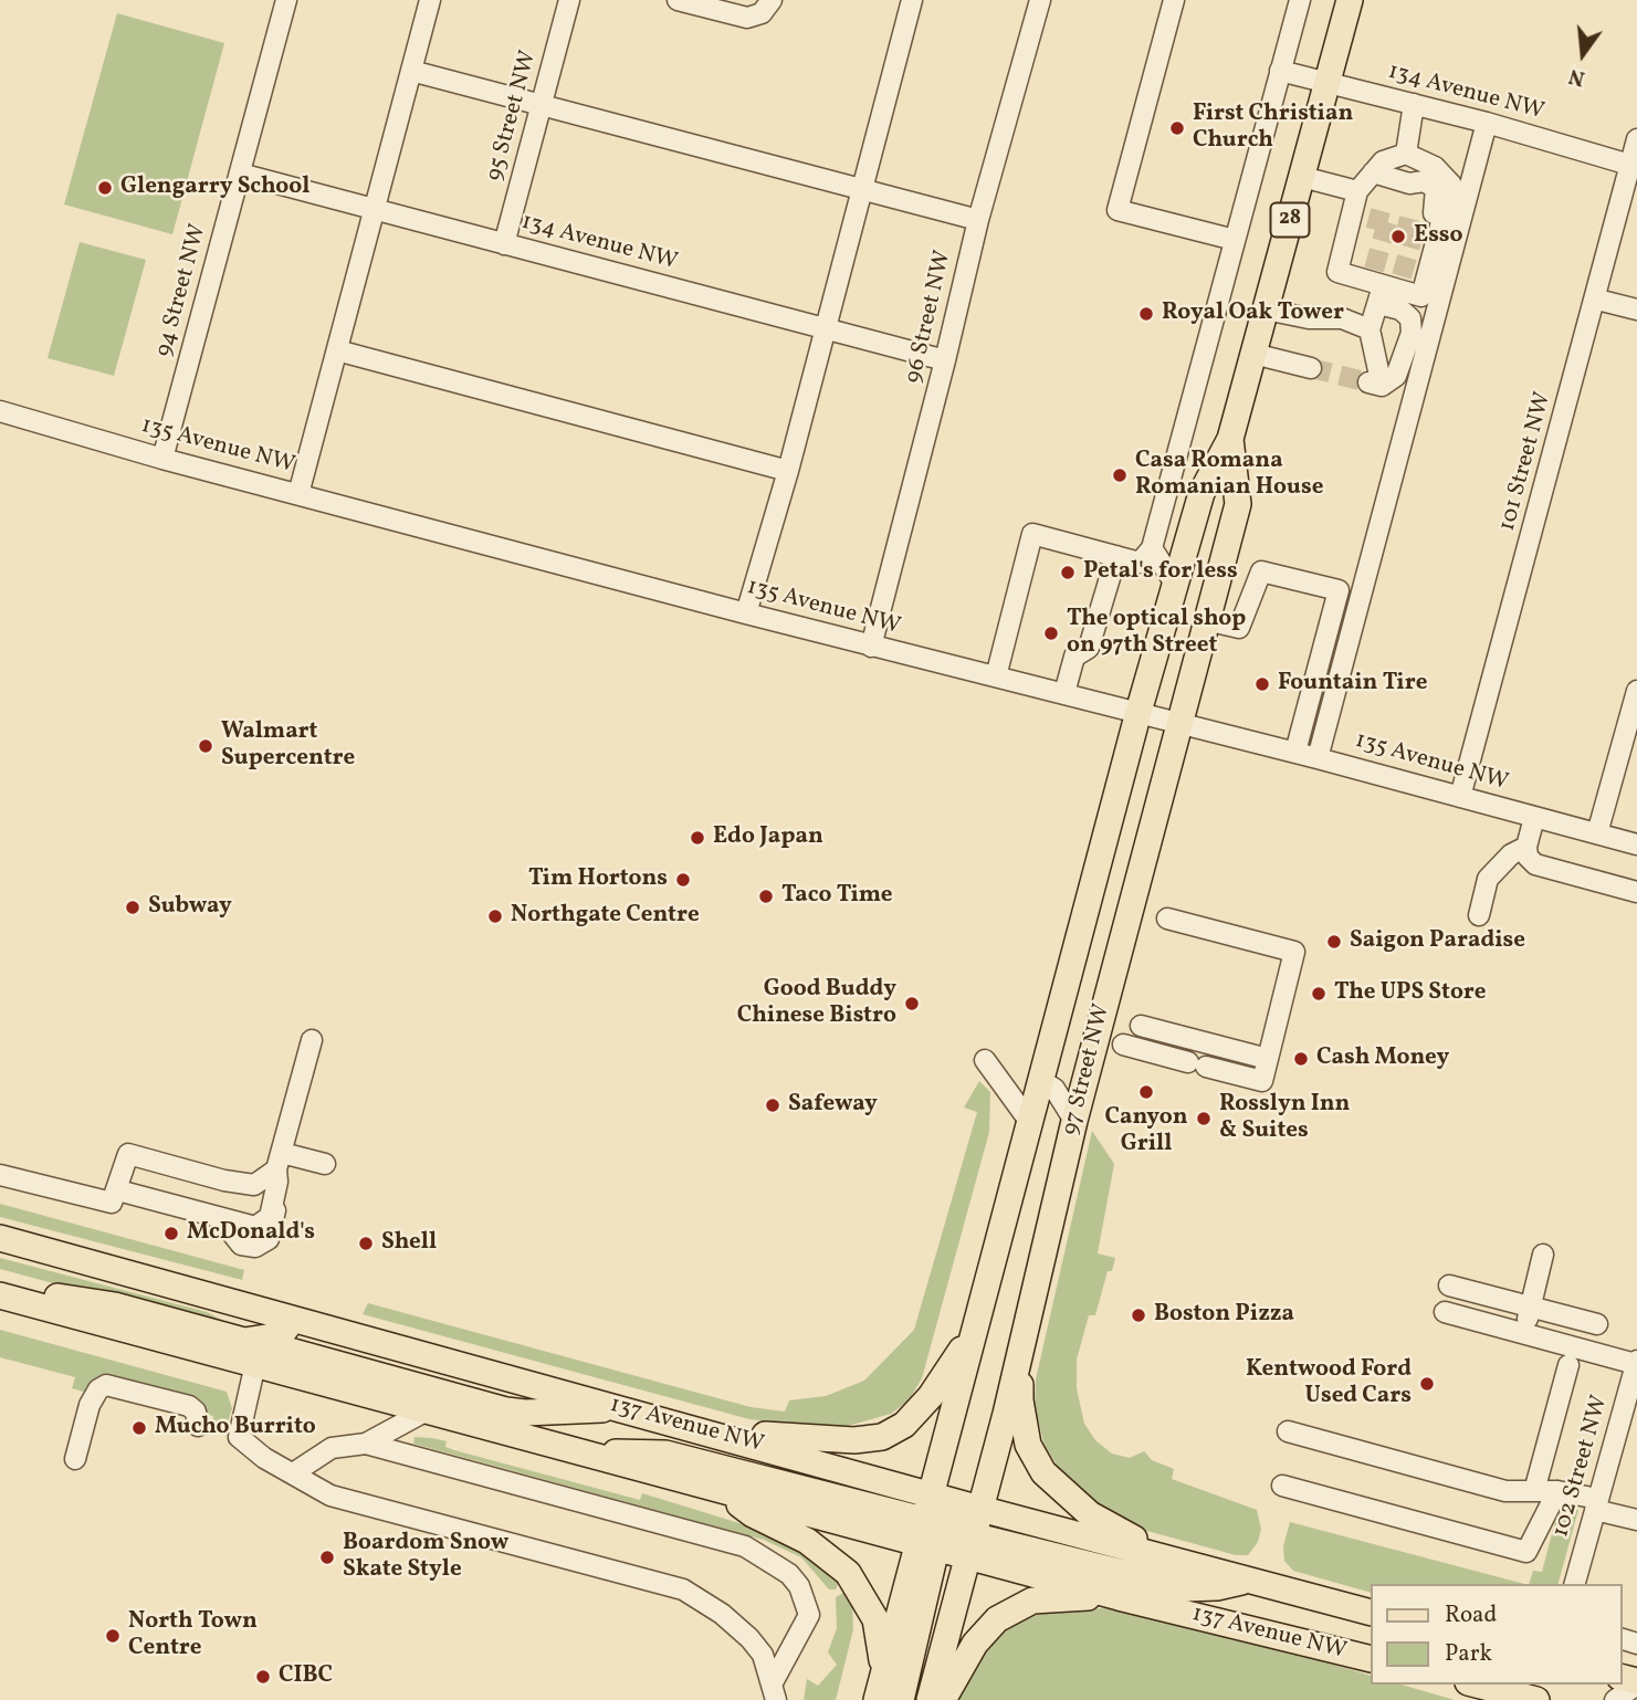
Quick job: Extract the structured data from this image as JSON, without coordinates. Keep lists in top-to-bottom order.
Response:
{
  "streets": {
    "main road": ["28", "97 Street NW", "137 Avenue NW"],
    "street": [
      "134 Avenue NW",
      "95 Street NW",
      "94 Street NW",
      "96 Street NW",
      "135 Avenue NW",
      "101 Street NW",
      "102 Street NW"
    ]
  },
  "crossings": [
    ["134 Avenue NW", "95 Street NW"],
    ["134 Avenue NW", "94 Street NW"],
    ["134 Avenue NW", "96 Street NW"],
    ["134 Avenue NW", "101 Street NW"],
    ["134 Avenue NW", "97 Street NW"],
    ["94 Street NW", "135 Avenue NW"],
    ["96 Street NW", "135 Avenue NW"],
    ["135 Avenue NW", "101 Street NW"],
    ["135 Avenue NW", "97 Street NW"],
    ["97 Street NW", "137 Avenue NW"]
  ],
  "places": [
    "First Christian Church",
    "Glengarry School",
    "Esso",
    "Royal Oak Tower",
    "Casa Romana Romanian House",
    "Petal's for less",
    "The optical shop on 97th Street",
    "Fountain Tire",
    "Walmart Supercentre",
    "Edo Japan",
    "Tim Hortons",
    "Taco Time",
    "Subway",
    "Northgate Centre",
    "Saigon Paradise",
    "The UPS Store",
    "Good Buddy Chinese Bistro",
    "Cash Money",
    "Canyon Grill",
    "Safeway",
    "Rosslyn Inn & Suites",
    "McDonald's",
    "Shell",
    "Boston Pizza",
    "Kentwood Ford Used Cars",
    "Mucho Burrito",
    "Boardom Snow Skate Style",
    "North Town Centre",
    "CIBC"
  ],
  "legend": ["Road", "Park"],
  "north": "bottom"
}
